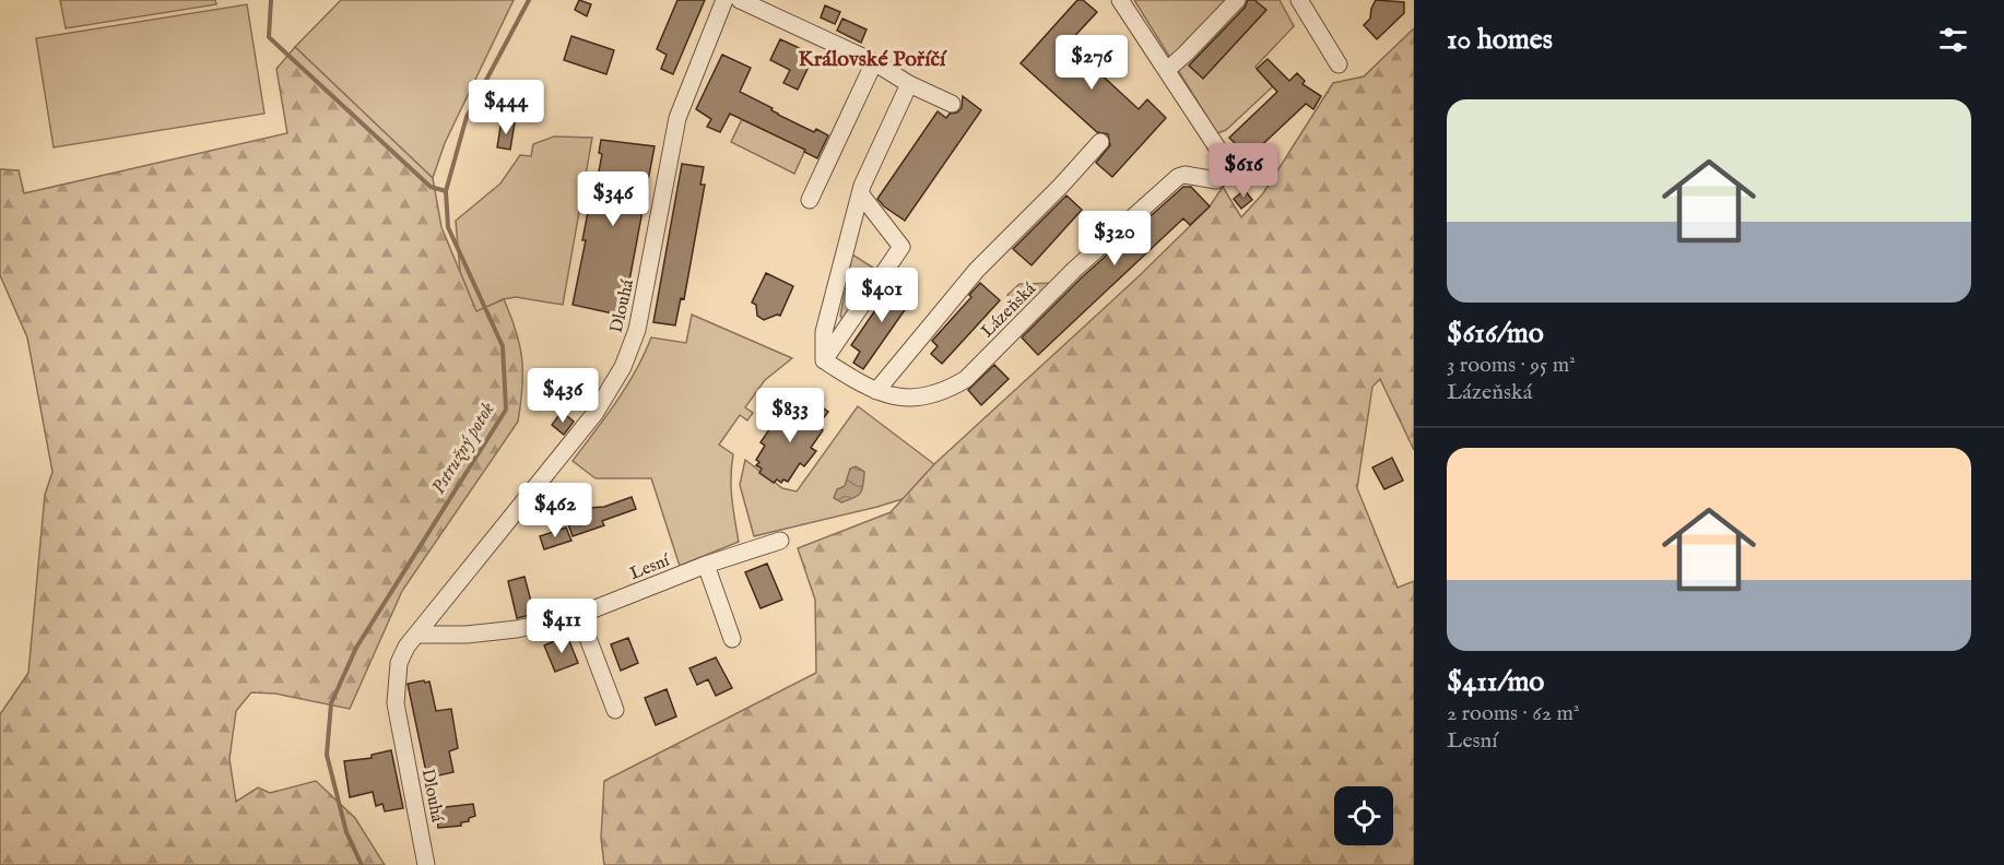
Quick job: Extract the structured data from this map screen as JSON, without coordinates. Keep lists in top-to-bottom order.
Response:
{
  "streets": {
    "street": ["Dlouhá", "Lázeňská", "Lesní"]
  },
  "crossings": [
    ["Dlouhá", "Lesní"]
  ],
  "districts": ["Královské Poříčí"],
  "water": ["Pstružný potok"],
  "page": {
    "heading": "10 homes",
    "price": [
      "$276",
      "$444",
      "$616",
      "$346",
      "$320",
      "$401",
      "$436",
      "$833",
      "$462",
      "$411"
    ],
    "list": [
      {
        "name": "$616/mo",
        "note": "3 rooms · 95 m² · Lázeňská"
      },
      {
        "name": "$411/mo",
        "note": "2 rooms · 62 m² · Lesní"
      }
    ]
  }
}
